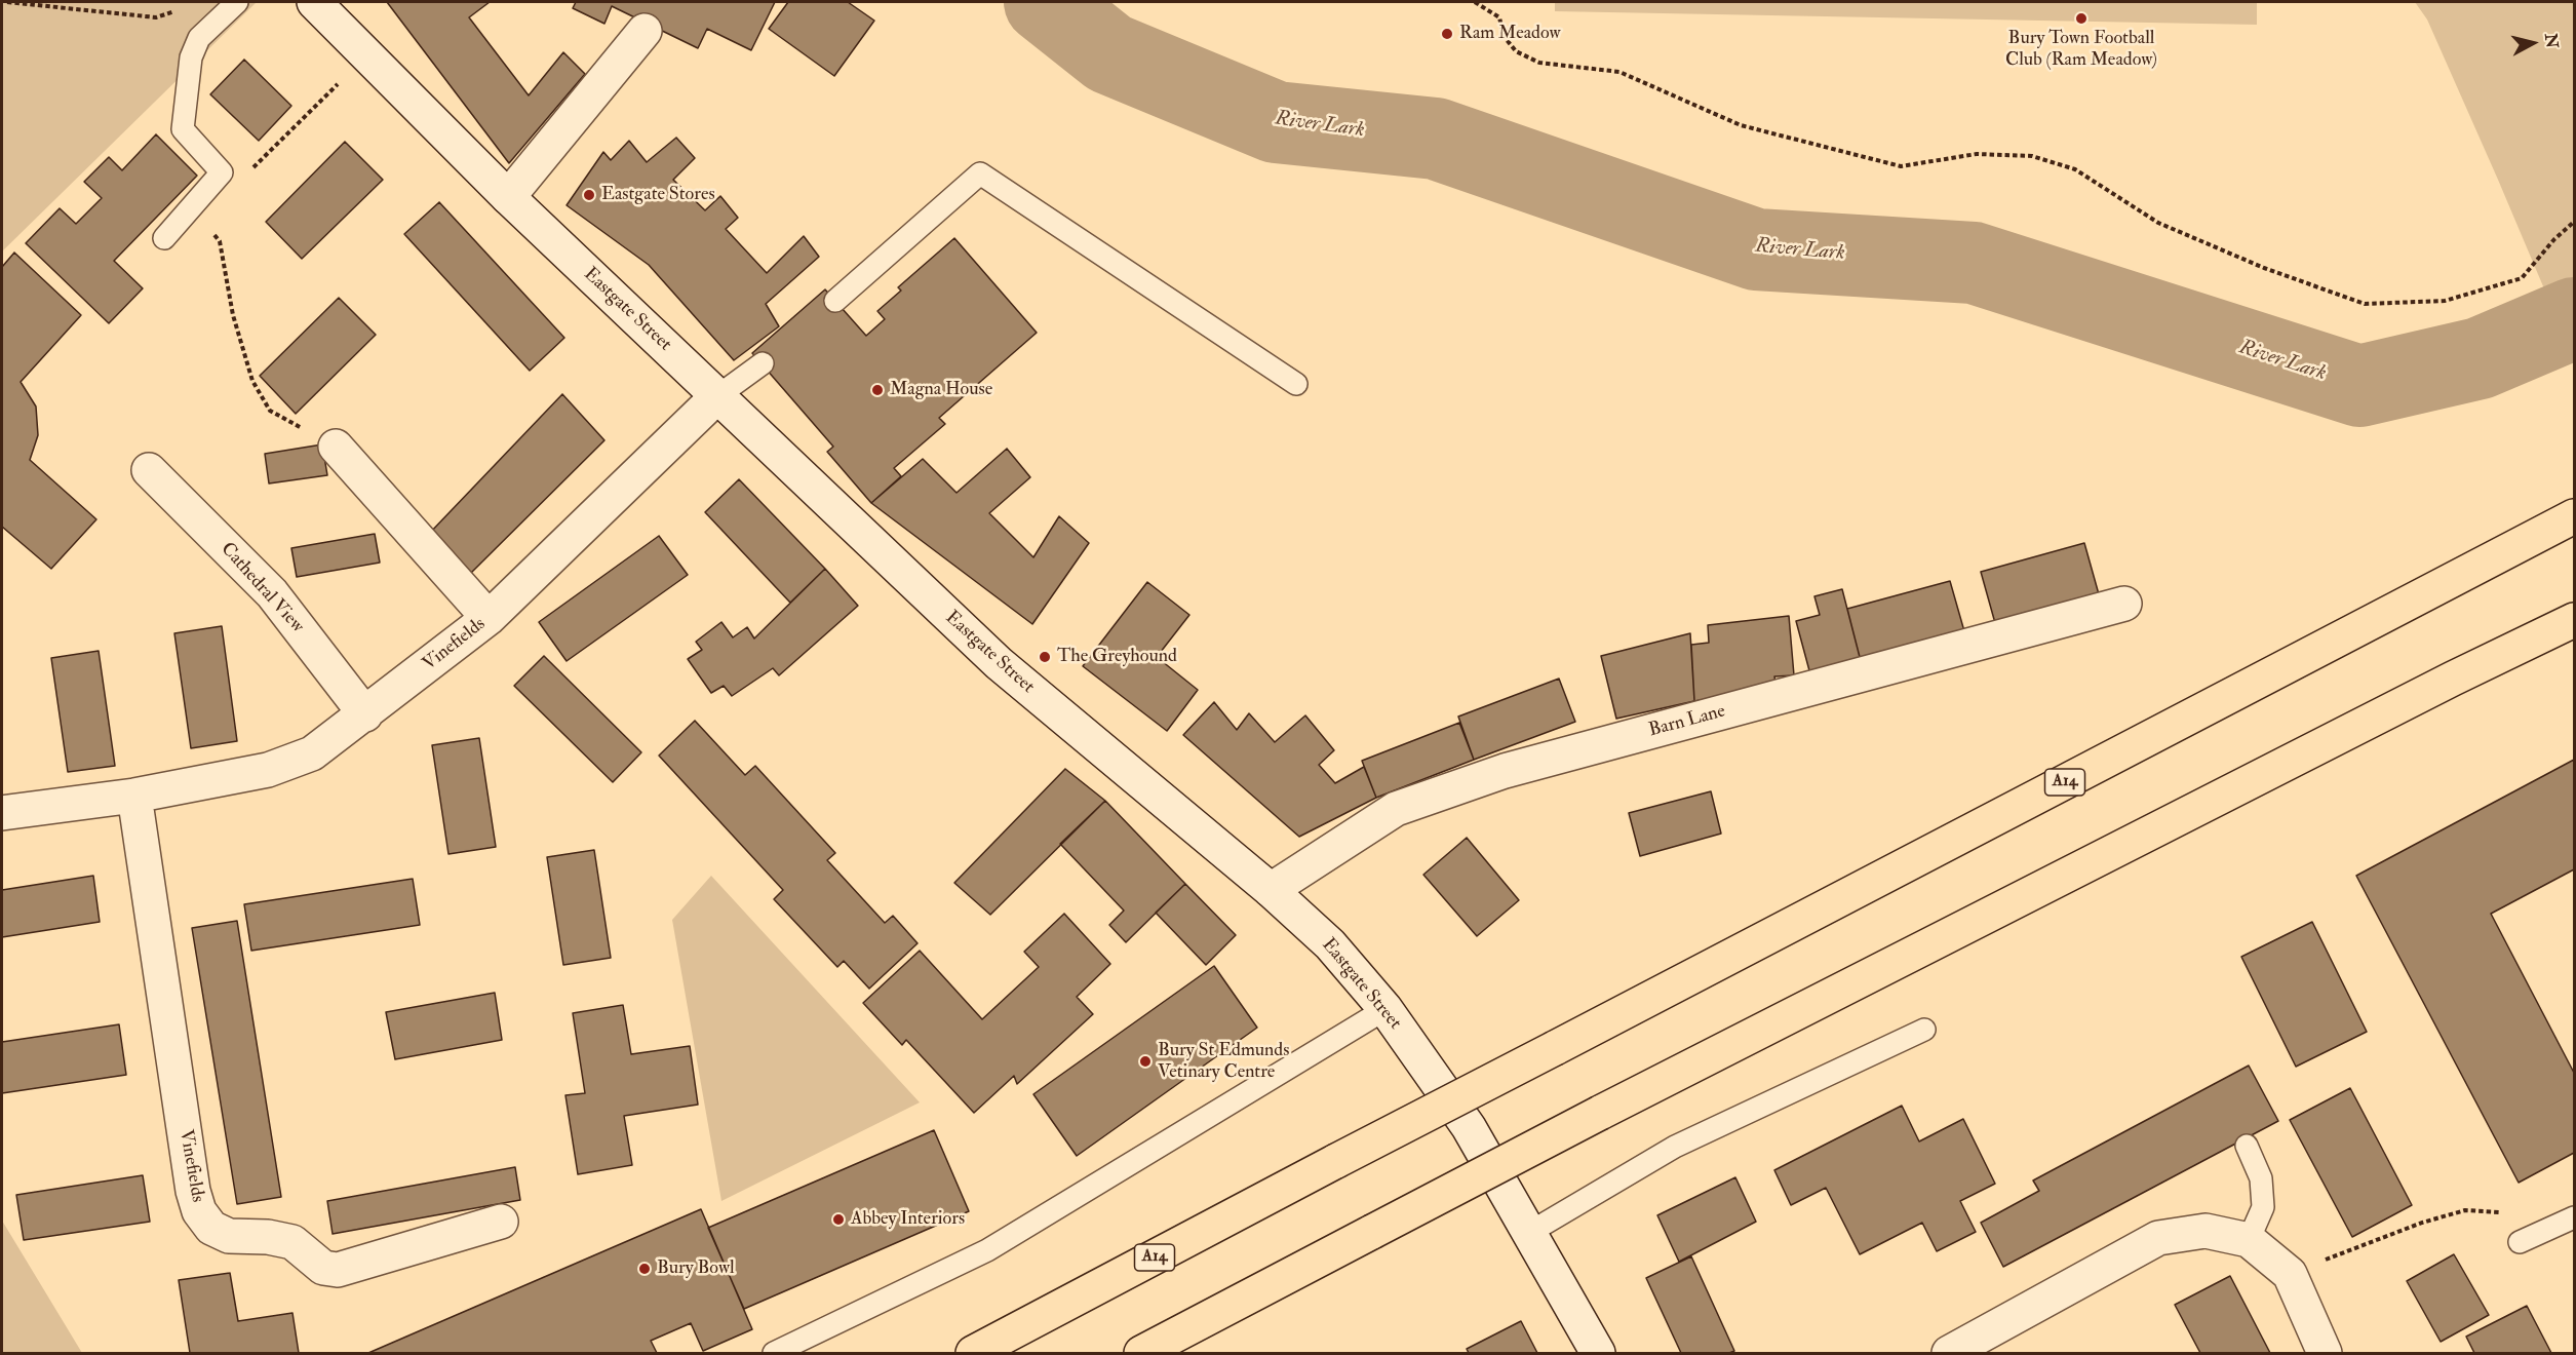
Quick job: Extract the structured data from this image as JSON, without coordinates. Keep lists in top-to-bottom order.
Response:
{
  "streets": {
    "highway": ["A14"],
    "street": [
      "Eastgate Street",
      "Cathedral View",
      "Vinefields",
      "Barn Lane"
    ]
  },
  "crossings": [
    ["Eastgate Street", "Vinefields"],
    ["Eastgate Street", "Barn Lane"],
    ["Cathedral View", "Vinefields"]
  ],
  "water": ["River Lark"],
  "places": [
    "Bury Town Football Club (Ram Meadow)",
    "Ram Meadow",
    "Eastgate Stores",
    "Magna House",
    "The Greyhound",
    "Bury St Edmunds Vetinary Centre",
    "Abbey Interiors",
    "Bury Bowl"
  ],
  "north": "right"
}
